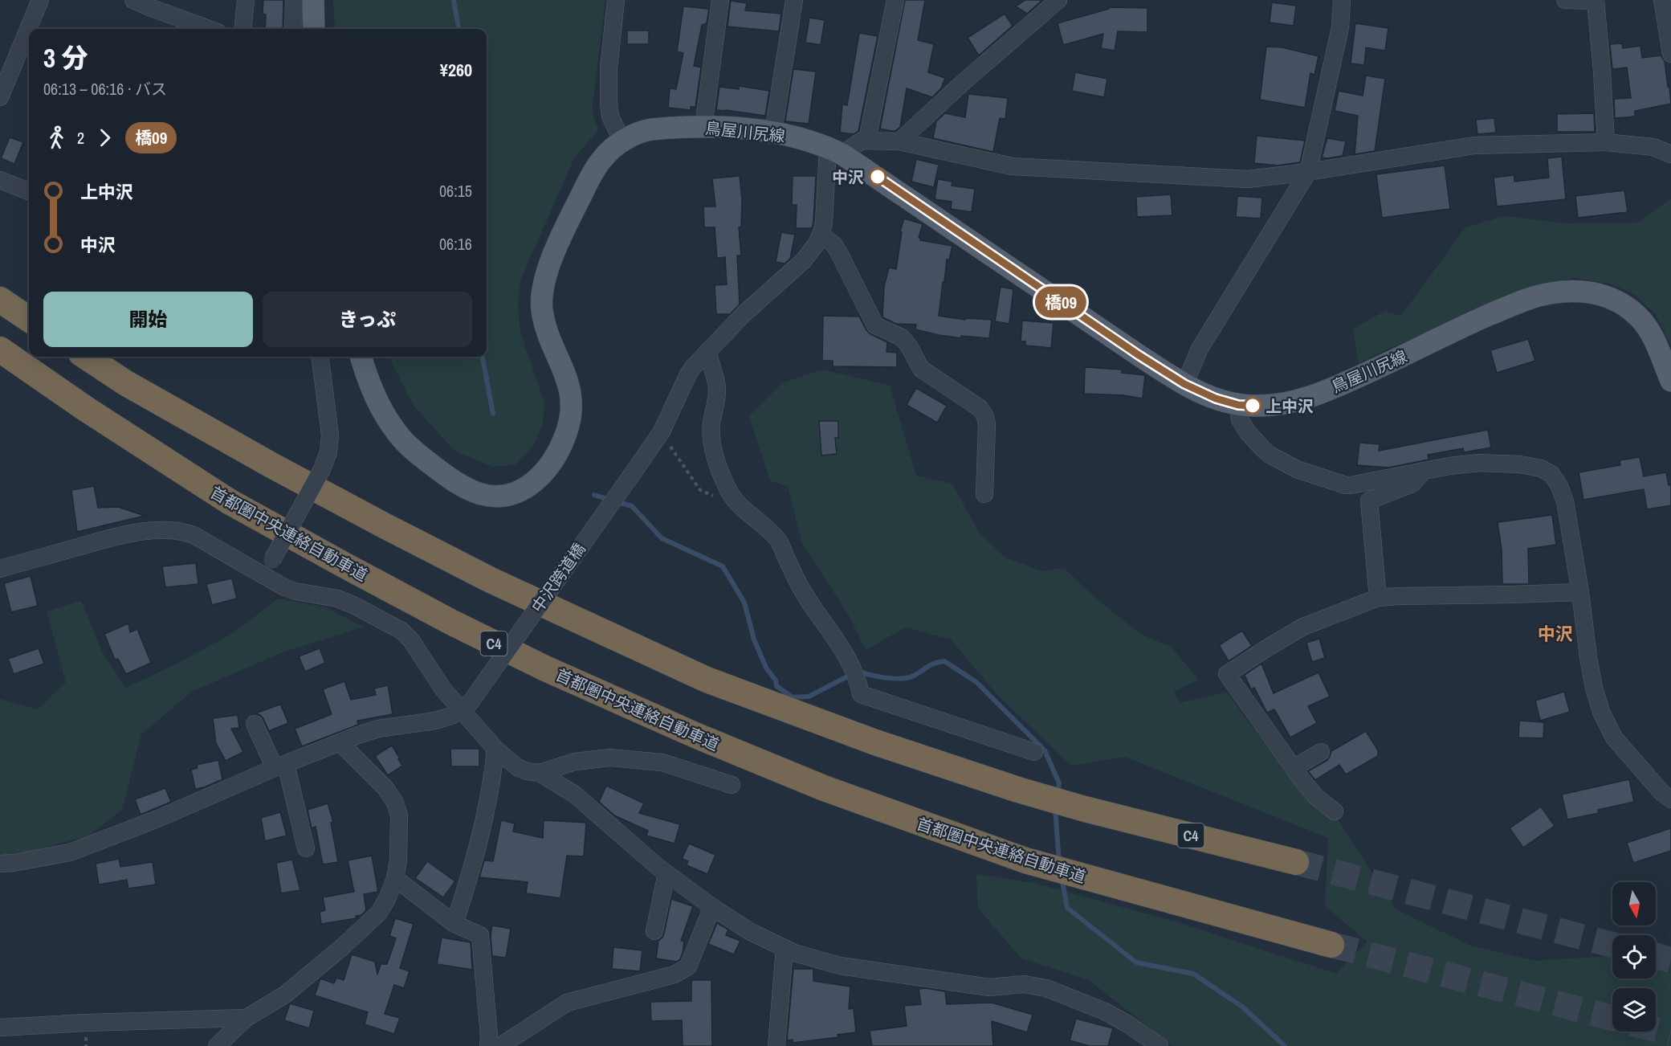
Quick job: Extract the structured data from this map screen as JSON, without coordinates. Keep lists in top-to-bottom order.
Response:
{
  "streets": {
    "highway": ["首都圏中央連絡自動車道", "C4"],
    "main road": ["鳥屋川尻線"],
    "street": ["中沢跨道橋"]
  },
  "districts": ["中沢"],
  "places": ["中沢", "上中沢"],
  "lines": ["bus line 橋09"],
  "north": "bottom",
  "page": {
    "on_map": "橋09",
    "heading": ["3 分", "06:13 – 06:16 · バス", "¥260"],
    "legs": ["2", "橋09"],
    "list": [
      {
        "name": "上中沢",
        "value": "06:15"
      },
      {
        "name": "中沢",
        "value": "06:16"
      }
    ],
    "buttons": ["開始", "きっぷ"]
  }
}
